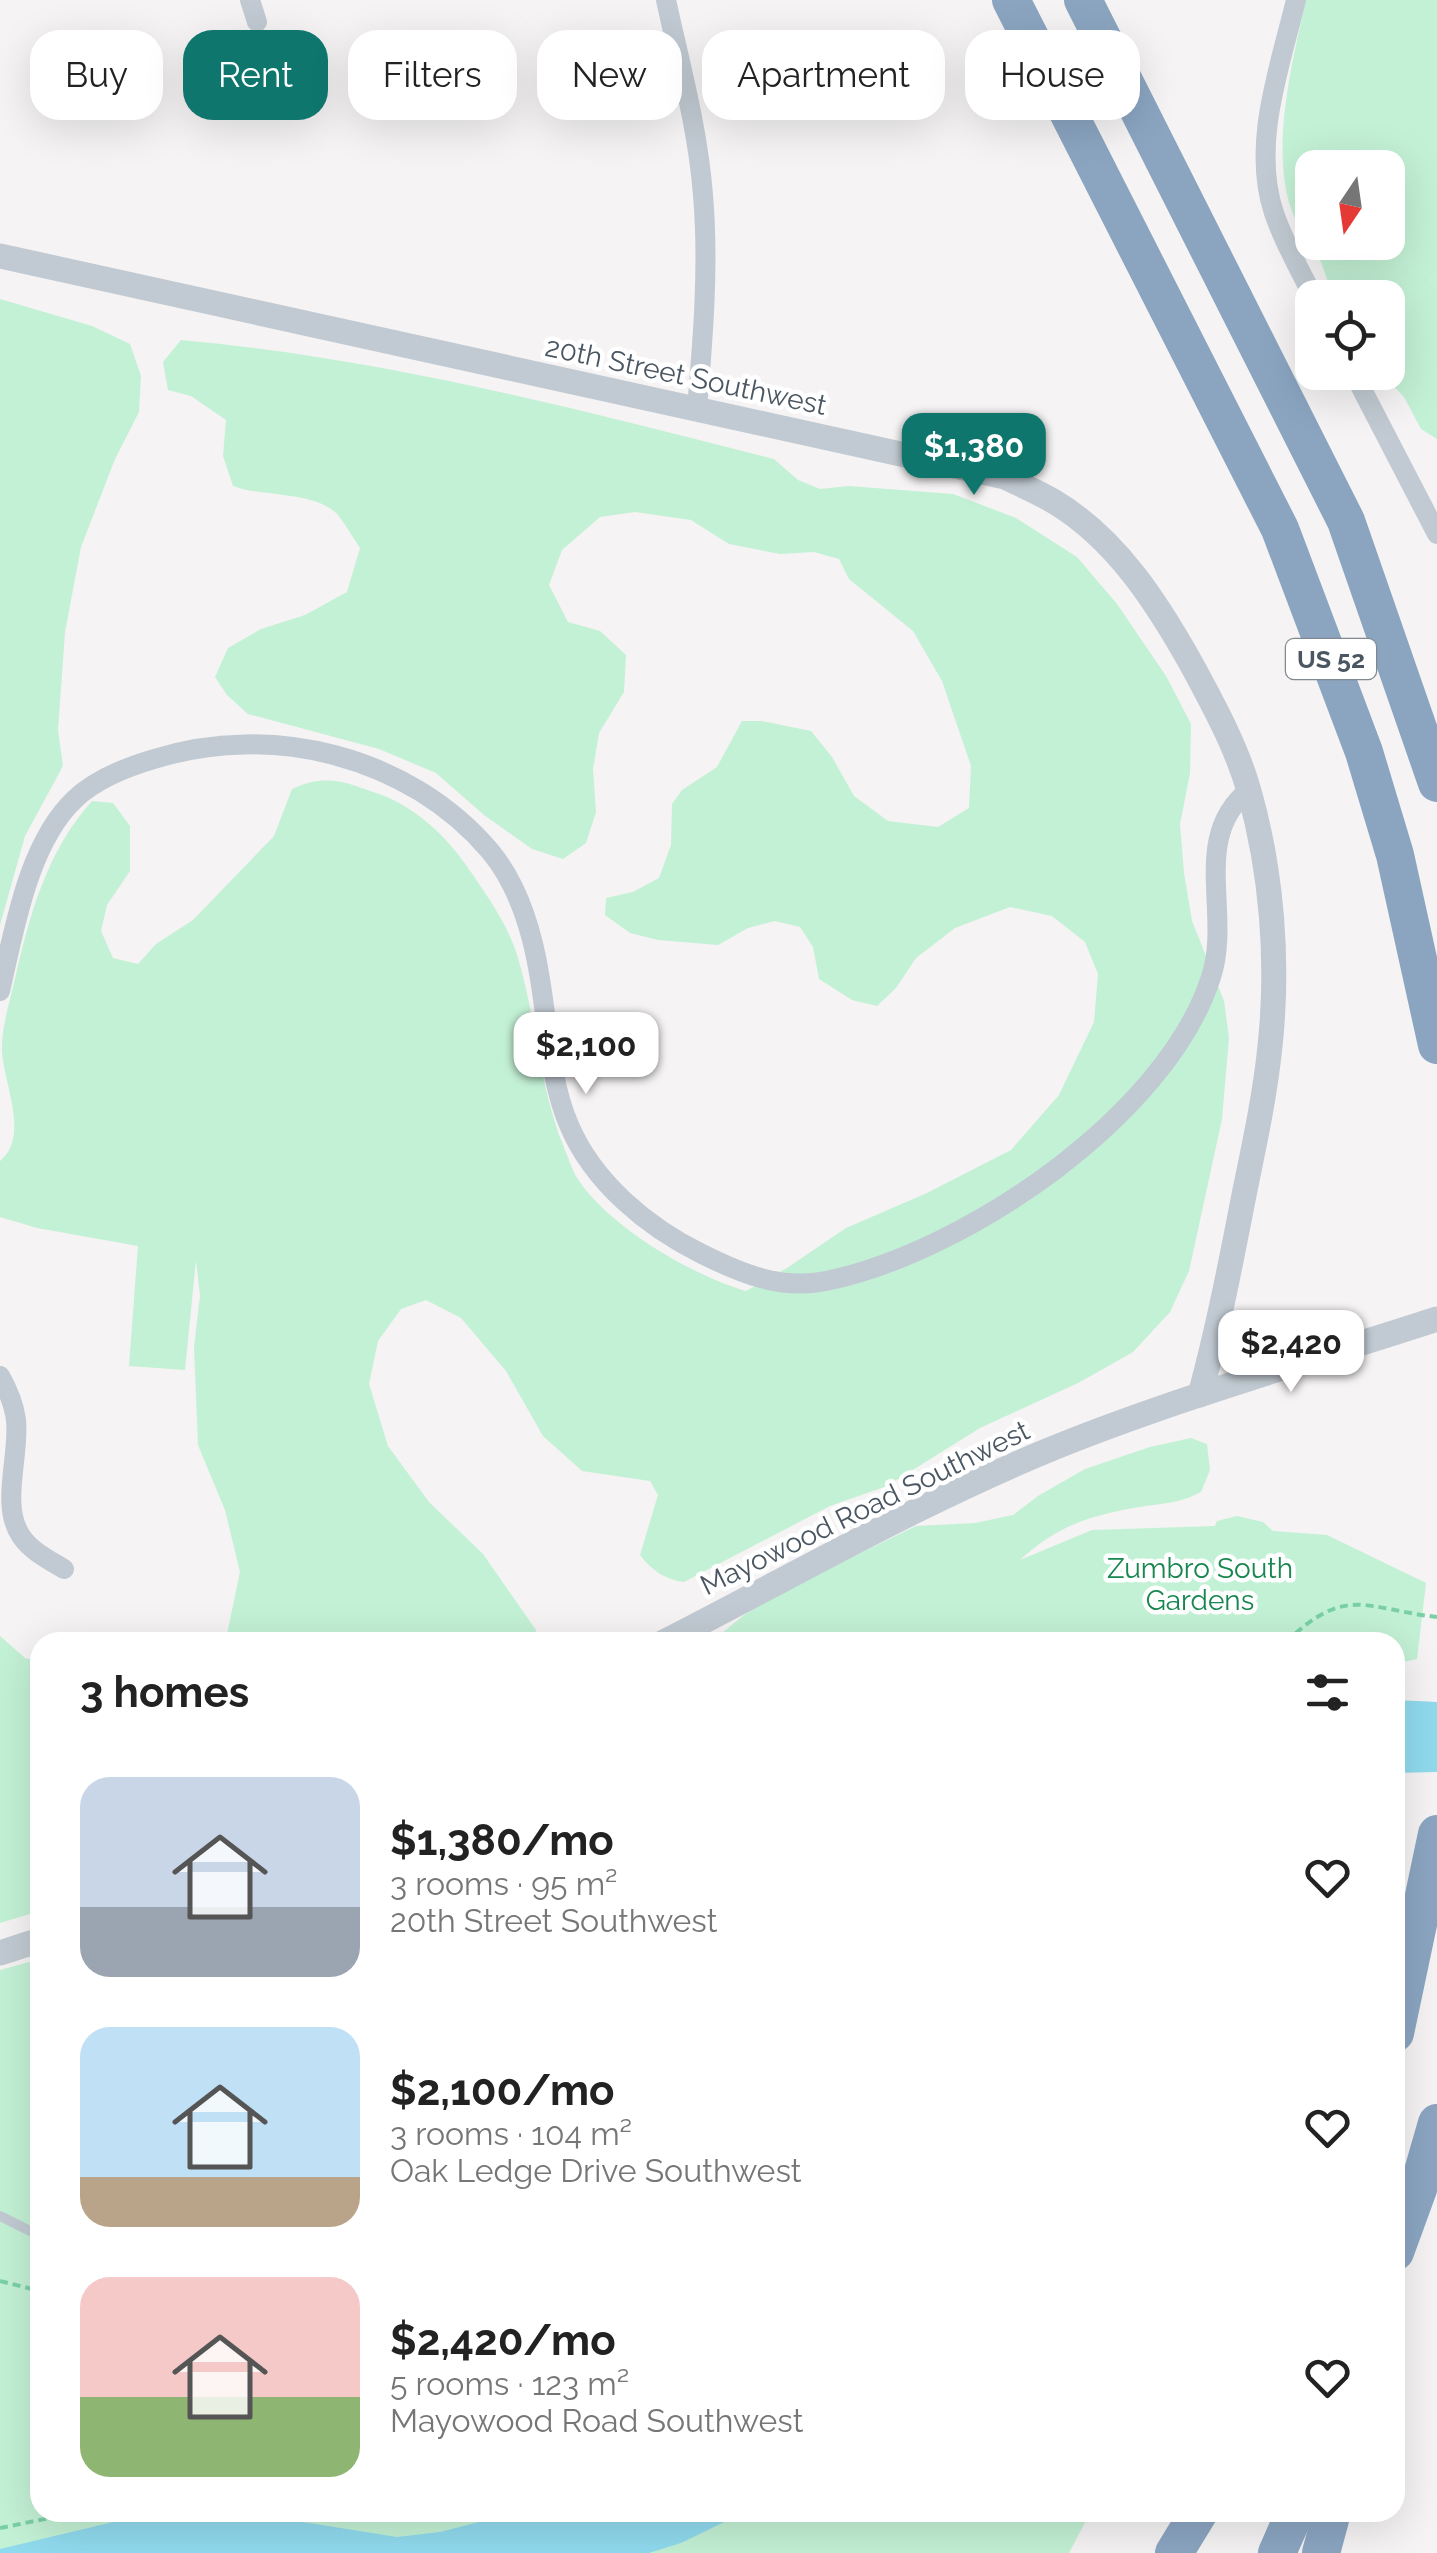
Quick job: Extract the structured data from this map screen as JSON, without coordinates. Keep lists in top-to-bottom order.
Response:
{
  "streets": {
    "highway": ["US 52"],
    "street": ["20th Street Southwest", "Mayowood Road Southwest"]
  },
  "crossings": [
    ["20th Street Southwest", "Mayowood Road Southwest"]
  ],
  "parks": ["Zumbro South Gardens"],
  "north": "bottom",
  "page": {
    "chip": [
      "Buy",
      "Rent",
      "Filters",
      "New",
      "Apartment",
      "House"
    ],
    "price": ["$1,380", "$2,100", "$2,420"],
    "heading": "3 homes",
    "list": [
      {
        "name": "$1,380/mo",
        "note": "3 rooms · 95 m² · 20th Street Southwest"
      },
      {
        "name": "$2,100/mo",
        "note": "3 rooms · 104 m² · Oak Ledge Drive Southwest"
      },
      {
        "name": "$2,420/mo",
        "note": "5 rooms · 123 m² · Mayowood Road Southwest"
      }
    ]
  }
}
